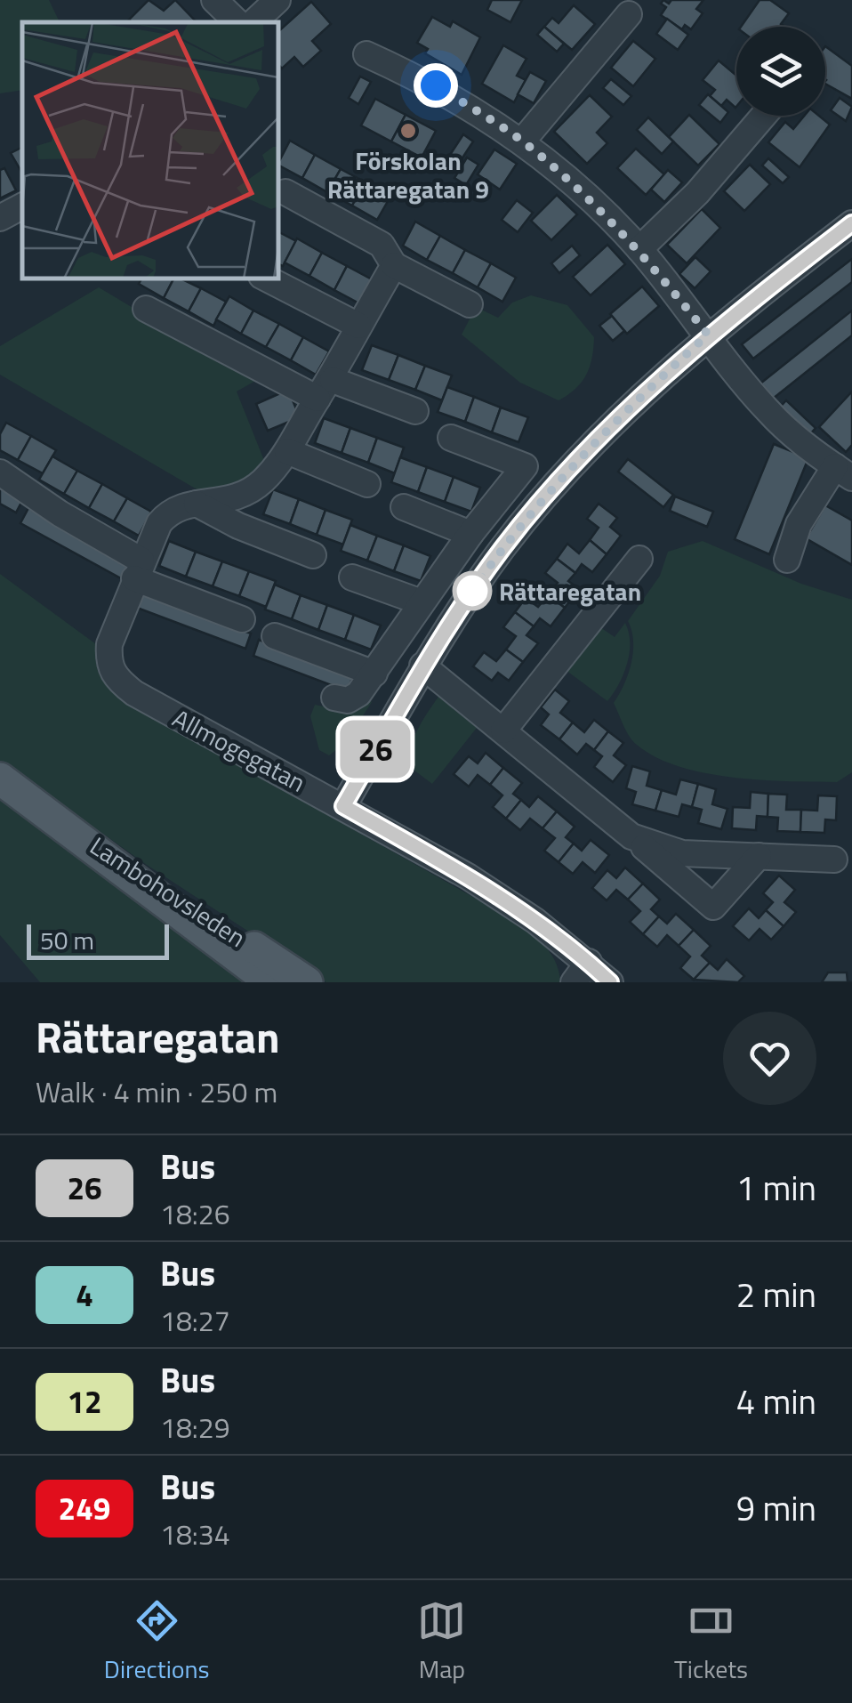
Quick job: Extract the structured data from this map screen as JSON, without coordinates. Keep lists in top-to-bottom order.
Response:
{
  "streets": {
    "main road": ["Lambohovsleden"],
    "street": ["Allmogegatan"]
  },
  "places": ["Förskolan Rättaregatan 9", "Rättaregatan"],
  "lines": ["bus line 26"],
  "scale_bar": "50 m",
  "page": {
    "on_map": "26",
    "scale": "50 m",
    "heading": ["Rättaregatan", "Walk · 4 min · 250 m"],
    "list": [
      {
        "mark": "26",
        "name": "Bus",
        "note": "18:26",
        "value": "1 min"
      },
      {
        "mark": "4",
        "name": "Bus",
        "note": "18:27",
        "value": "2 min"
      },
      {
        "mark": "12",
        "name": "Bus",
        "note": "18:29",
        "value": "4 min"
      },
      {
        "mark": "249",
        "name": "Bus",
        "note": "18:34",
        "value": "9 min"
      }
    ],
    "tabs": ["Directions", "Map", "Tickets"]
  }
}
